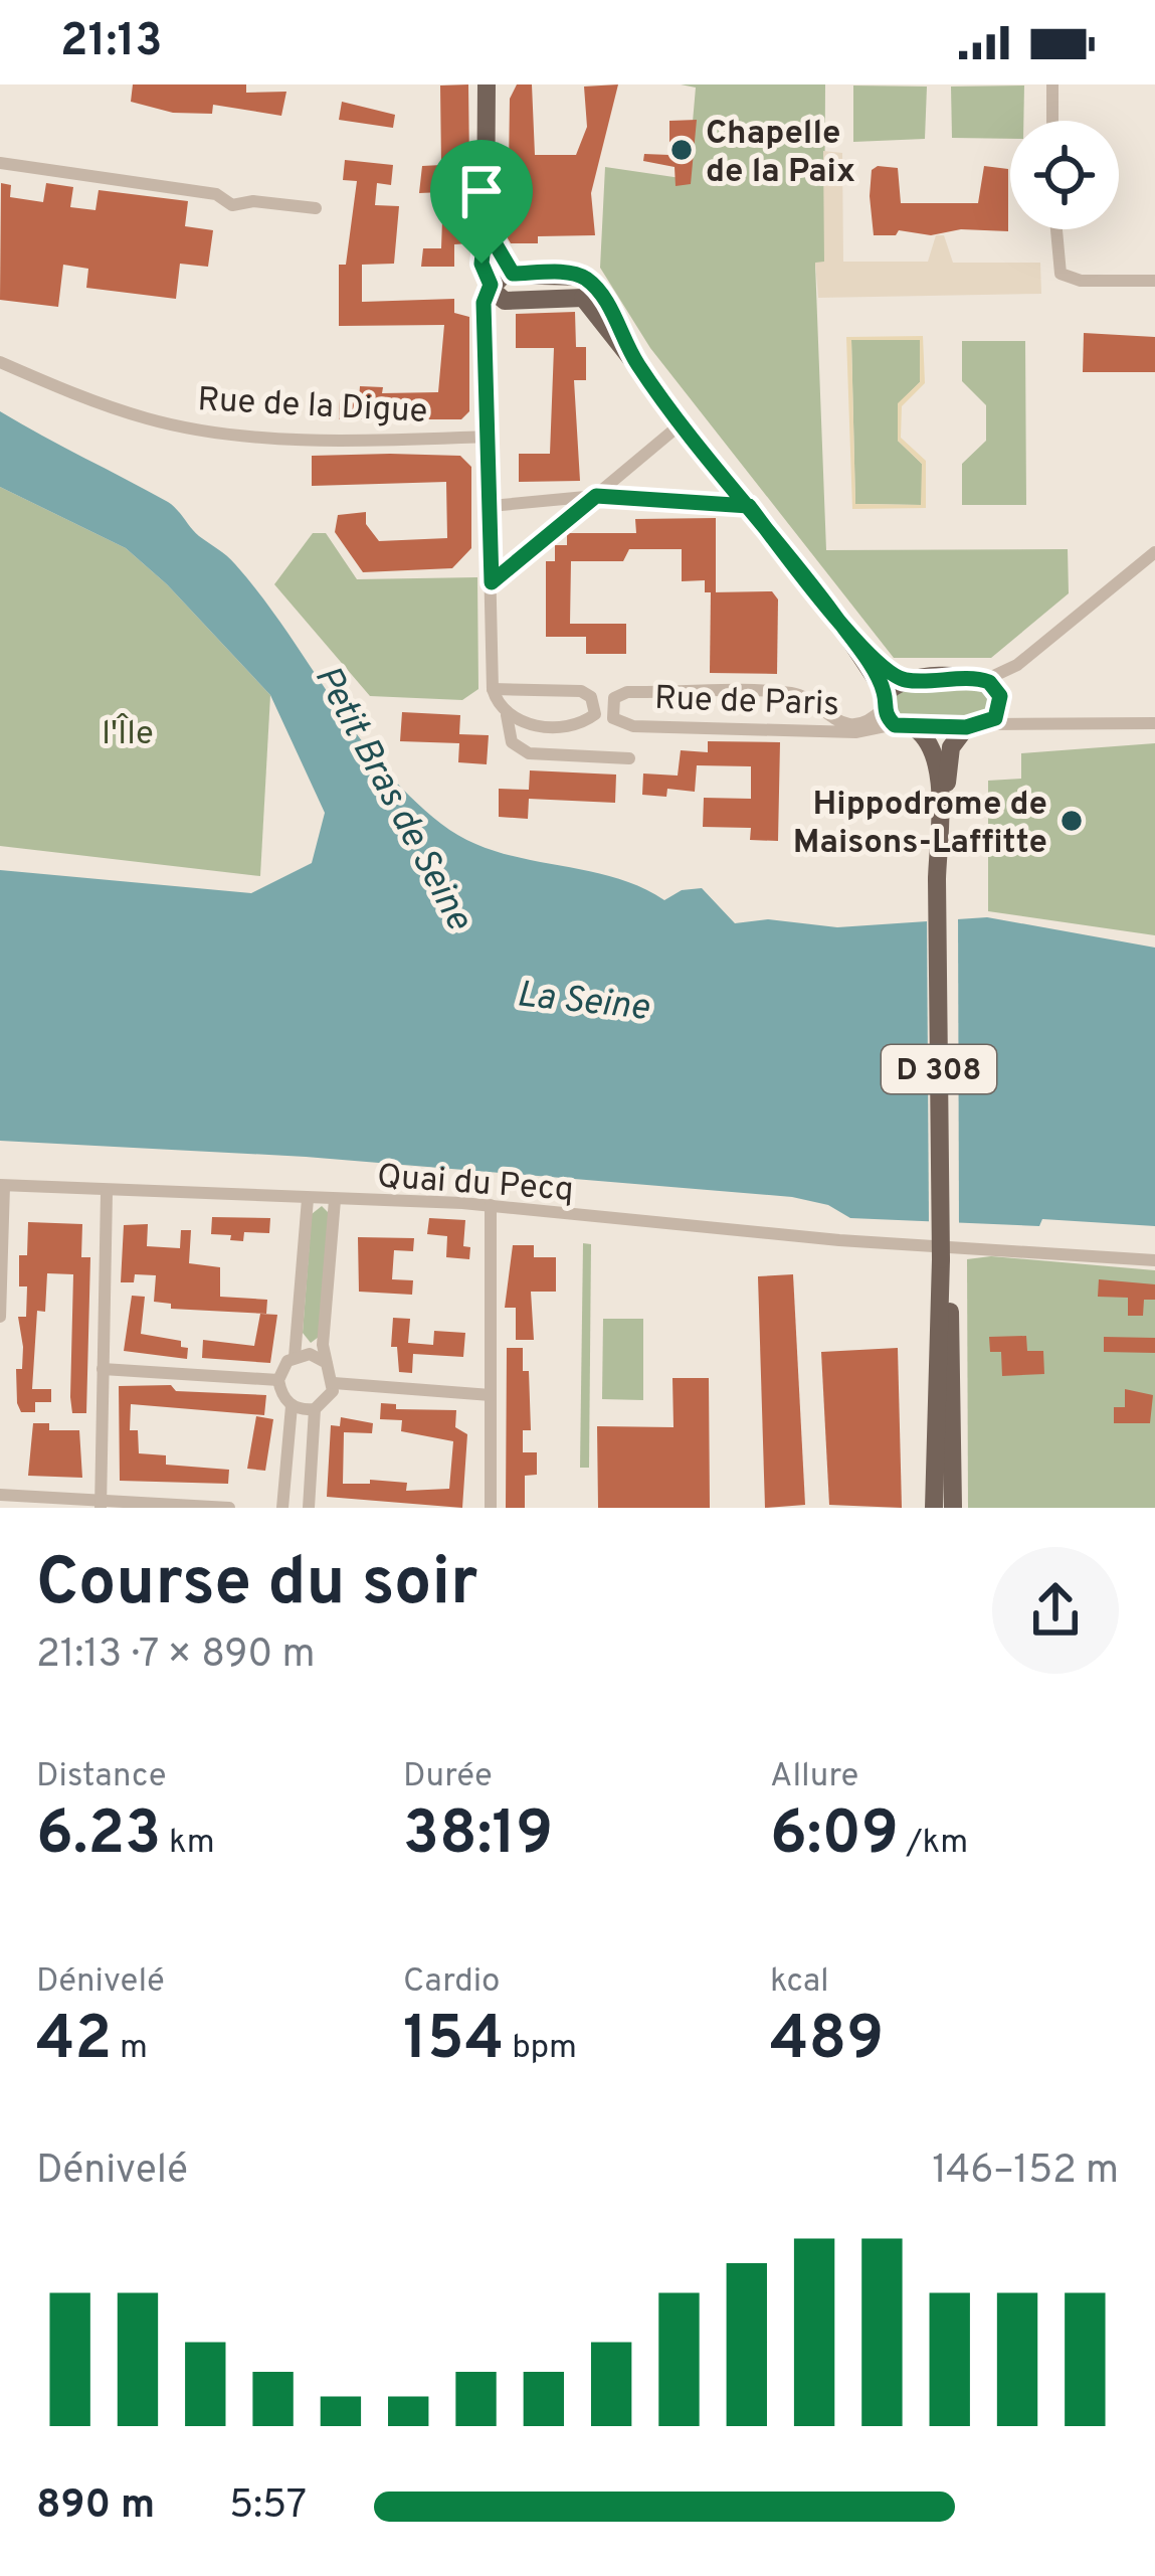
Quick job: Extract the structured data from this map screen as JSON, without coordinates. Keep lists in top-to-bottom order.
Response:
{
  "streets": {
    "main road": ["D 308"],
    "street": ["Rue de la Digue", "Rue de Paris", "Quai du Pecq"]
  },
  "crossings": [
    ["D 308", "Quai du Pecq"]
  ],
  "water": ["Petit Bras de Seine", "La Seine"],
  "parks": ["l'Île"],
  "places": ["Chapelle de la Paix", "Hippodrome de Maisons-Laffitte"],
  "page": {
    "status": "21:13",
    "heading": ["Course du soir", "21:13 · 7 × 890 m"],
    "stats": [
      ["Distance", "6.23 km"],
      ["Durée", "38:19"],
      ["Allure", "6:09 /km"],
      ["Dénivelé", "42 m"],
      ["Cardio", "154 bpm"],
      ["kcal", "489"]
    ],
    "chart": ["Dénivelé", "146–152 m"],
    "list": [
      {
        "name": "890 m",
        "note": "5:57"
      }
    ]
  }
}
